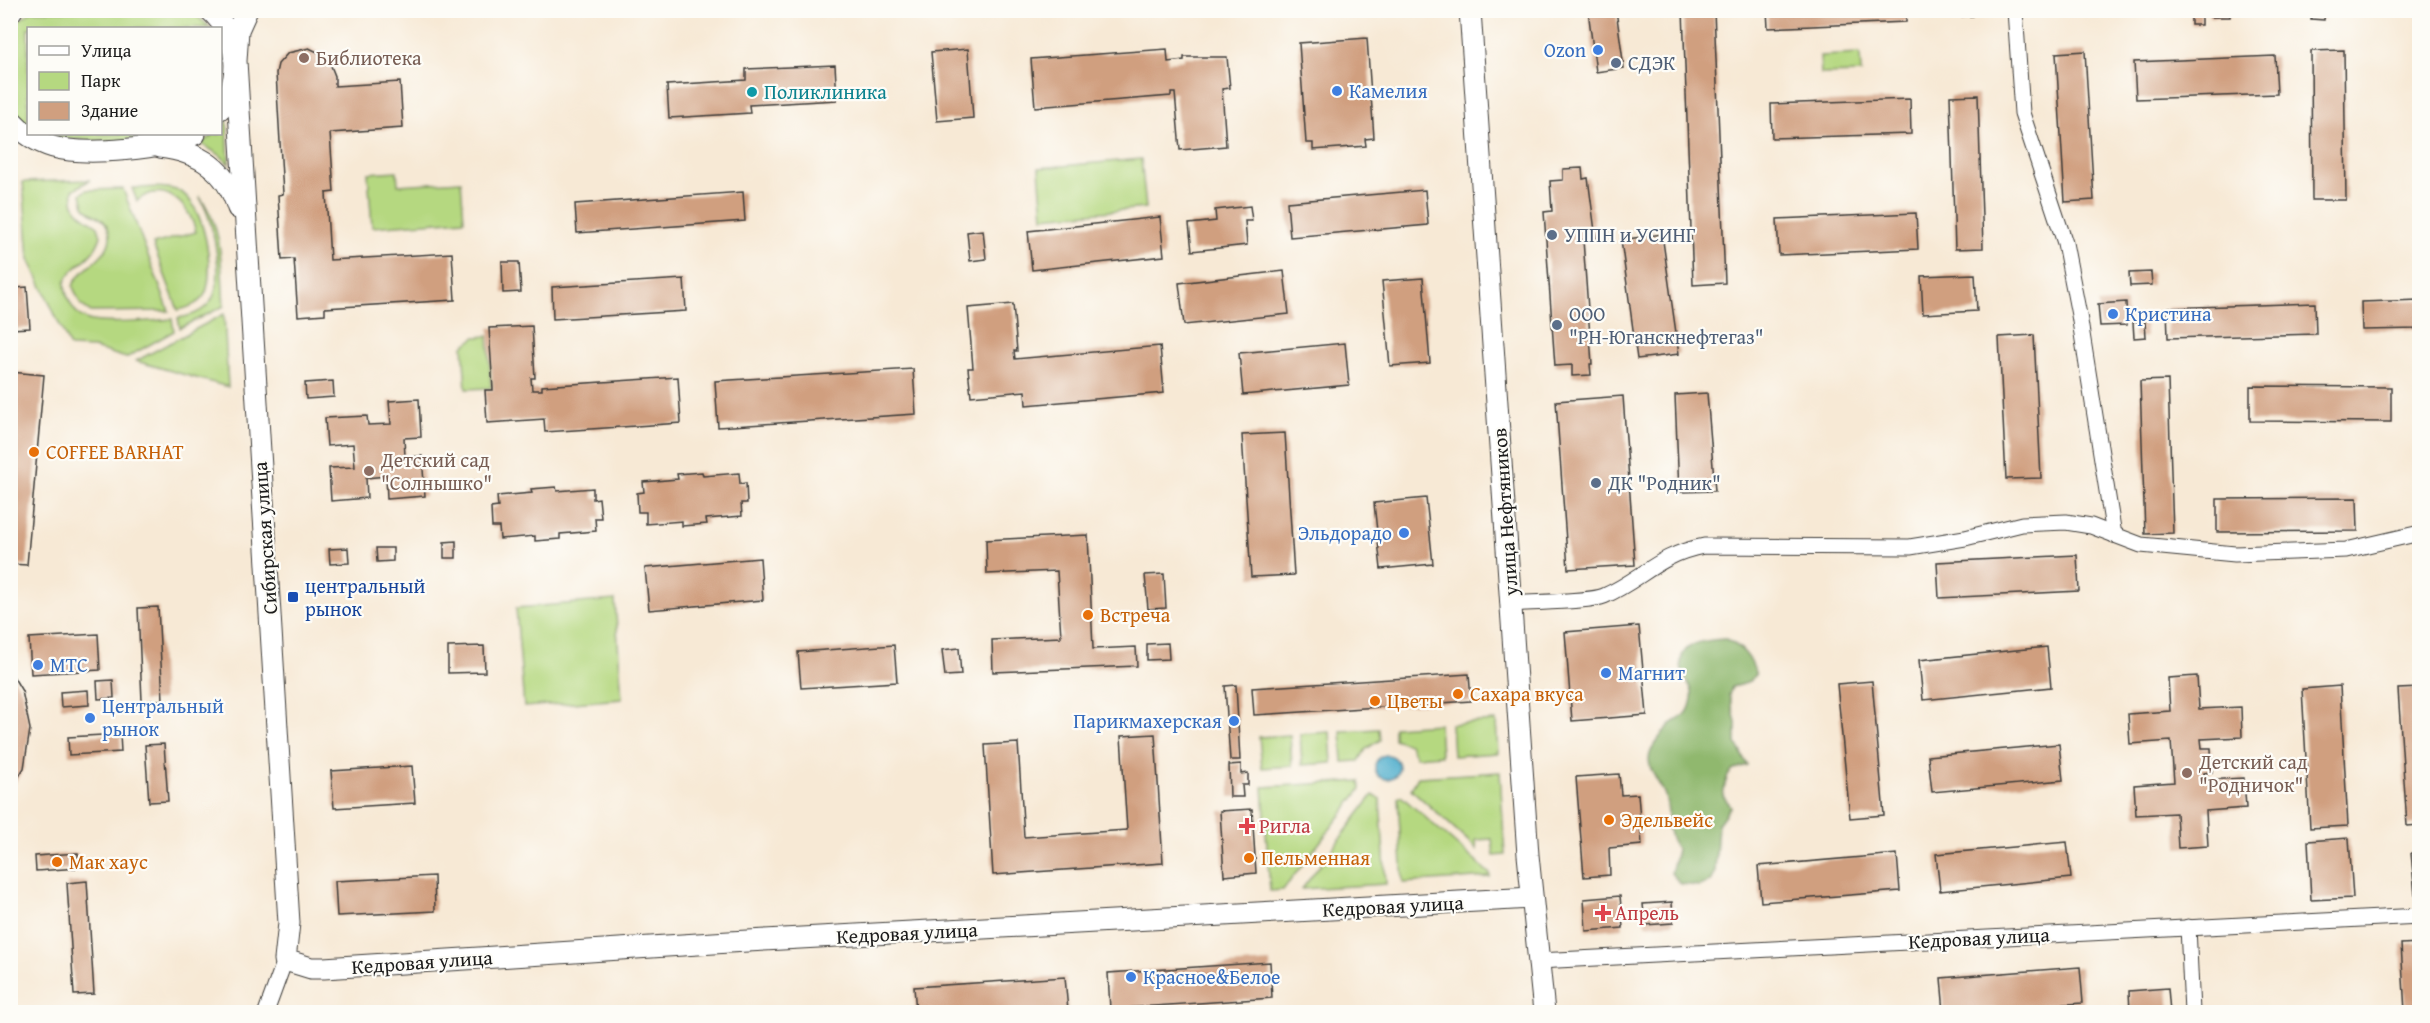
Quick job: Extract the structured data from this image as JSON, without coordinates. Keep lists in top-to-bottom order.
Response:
{
  "streets": {
    "street": ["улица Нефтяников", "Сибирская улица", "Кедровая улица"]
  },
  "crossings": [
    ["улица Нефтяников", "Кедровая улица"],
    ["Сибирская улица", "Кедровая улица"]
  ],
  "places": {
    "other": [
      "Ozon",
      "Библиотека",
      "СДЭК",
      "Камелия",
      "Поликлиника",
      "УППН и УСИНГ",
      "Кристина",
      "ООО \"РН-Юганскнефтегаз\"",
      "COFFEE BARHAT",
      "Детский сад \"Солнышко\"",
      "ДК \"Родник\"",
      "Эльдорадо",
      "Встреча",
      "МТС",
      "Магнит",
      "Сахара вкуса",
      "Цветы",
      "Центральный рынок",
      "Парикмахерская",
      "Детский сад \"Родничок\"",
      "Эдельвейс",
      "Пельменная",
      "Мак хаус",
      "Красное&Белое"
    ],
    "transit": ["центральный рынок"],
    "health": ["Ригла", "Апрель"]
  },
  "legend": ["Улица", "Парк", "Здание"]
}
